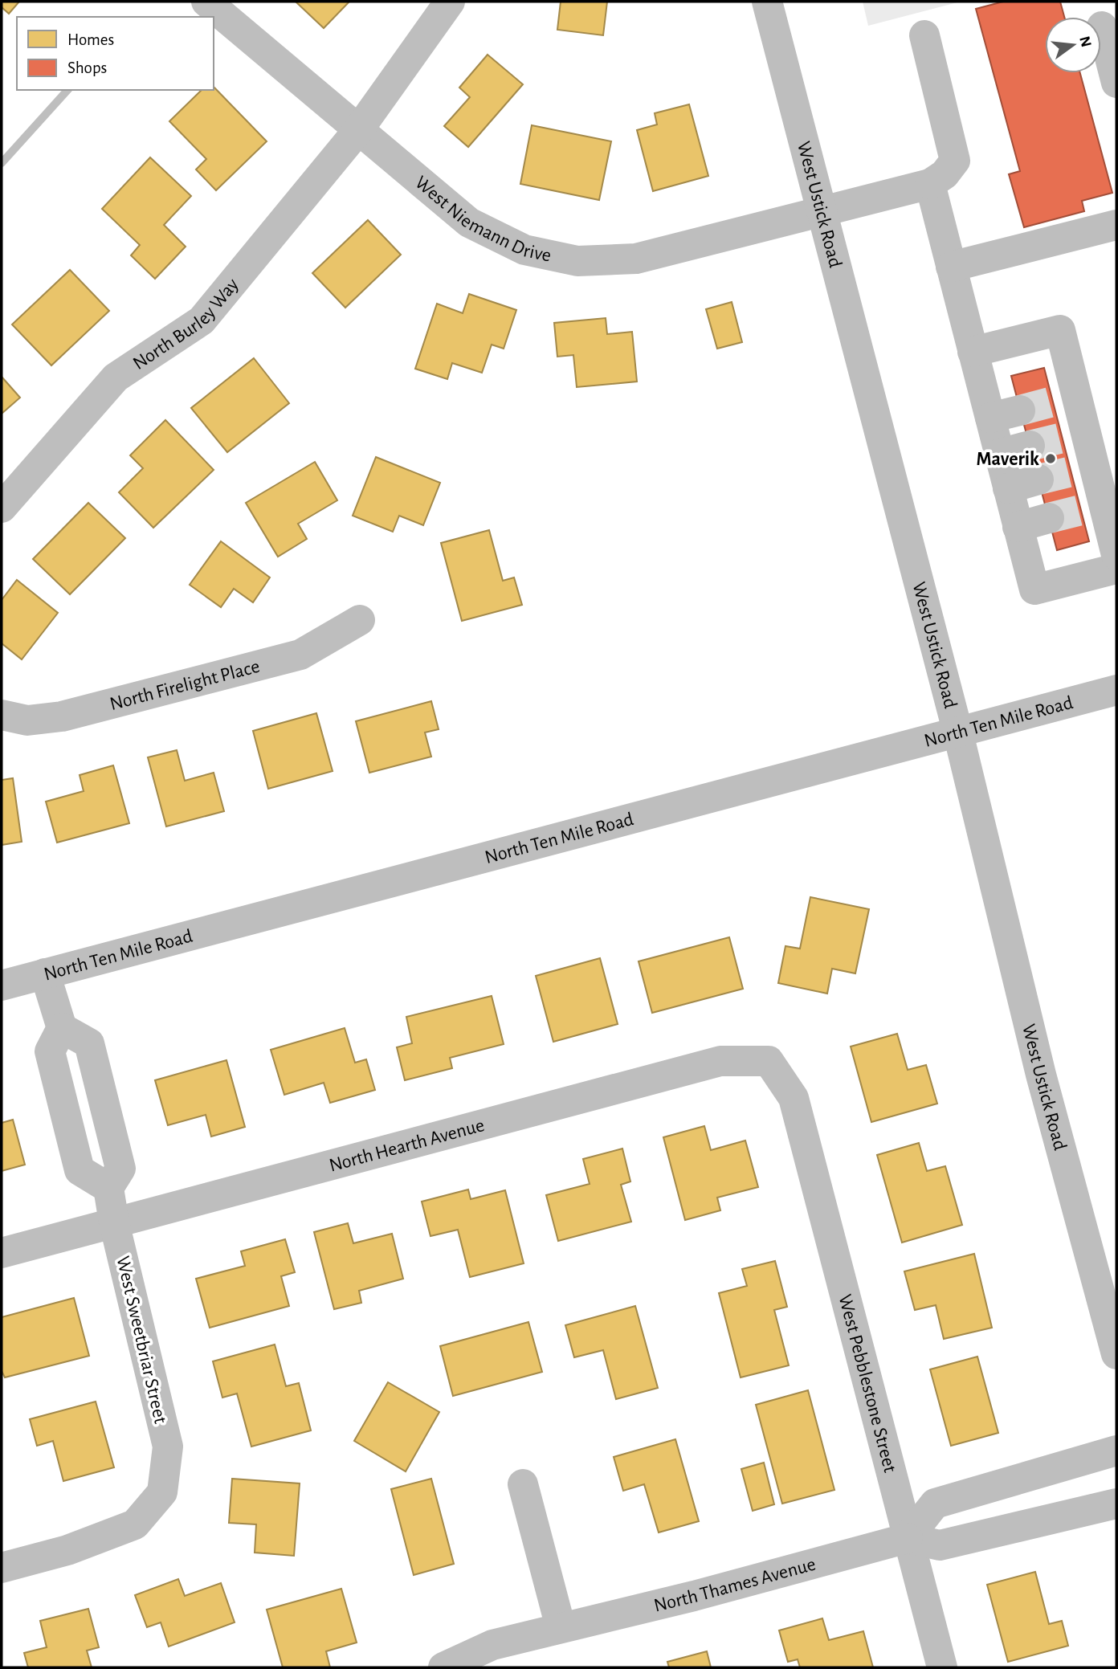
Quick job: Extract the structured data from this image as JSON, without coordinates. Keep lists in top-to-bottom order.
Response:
{
  "streets": {
    "street": [
      "West Ustick Road",
      "West Niemann Drive",
      "North Burley Way",
      "North Firelight Place",
      "North Ten Mile Road",
      "North Hearth Avenue",
      "West Sweetbriar Street",
      "West Pebblestone Street",
      "North Thames Avenue"
    ]
  },
  "crossings": [
    ["West Ustick Road", "West Niemann Drive"],
    ["West Ustick Road", "North Ten Mile Road"],
    ["West Niemann Drive", "North Burley Way"],
    ["North Hearth Avenue", "West Sweetbriar Street"],
    ["North Hearth Avenue", "West Pebblestone Street"],
    ["West Pebblestone Street", "North Thames Avenue"]
  ],
  "places": ["Maverik"],
  "legend": ["Homes", "Shops"],
  "north": "right"
}
